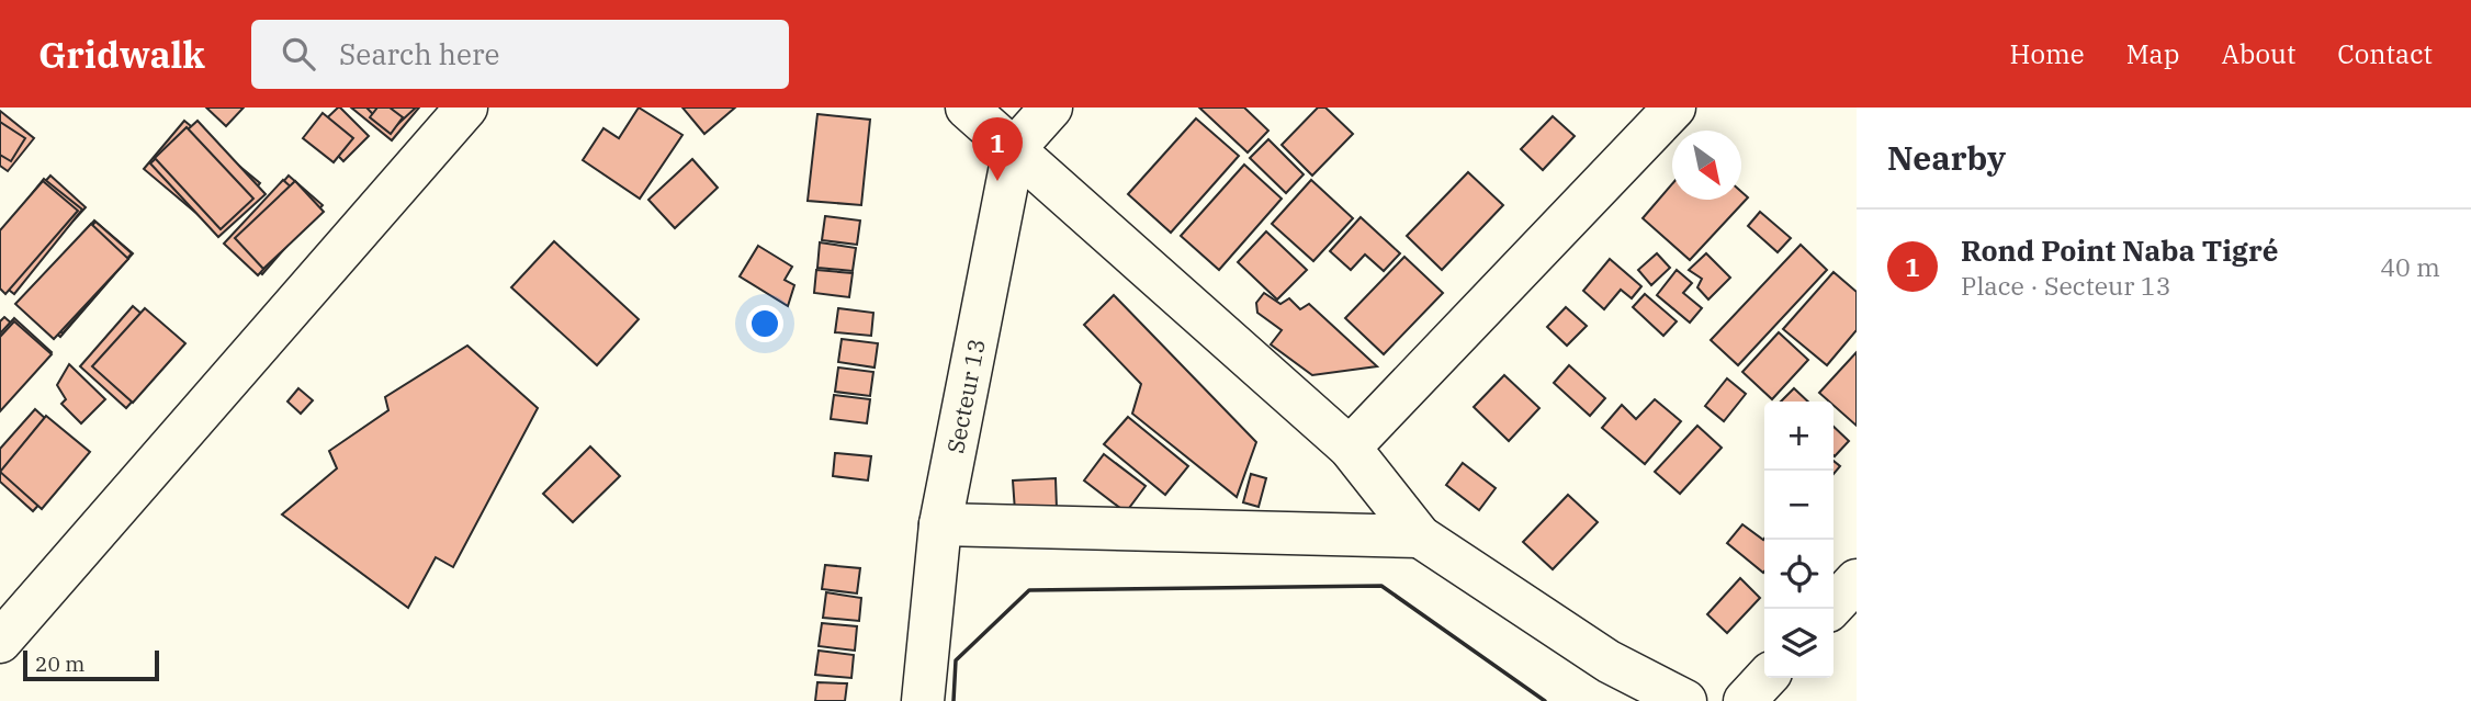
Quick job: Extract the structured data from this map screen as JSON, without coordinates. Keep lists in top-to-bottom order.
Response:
{
  "streets": {
    "street": ["Secteur 13"]
  },
  "scale_bar": "20 m",
  "north": "bottom right",
  "page": {
    "header": "Gridwalk",
    "search": "Search here",
    "nav": [
      "Home",
      "Map",
      "About",
      "Contact"
    ],
    "heading": "Nearby",
    "pins": "1",
    "list": [
      {
        "mark": "1",
        "name": "Rond Point Naba Tigré",
        "note": "Place · Secteur 13",
        "value": "40 m"
      }
    ],
    "map_buttons": ["+", "−"],
    "scale": "20 m"
  }
}
